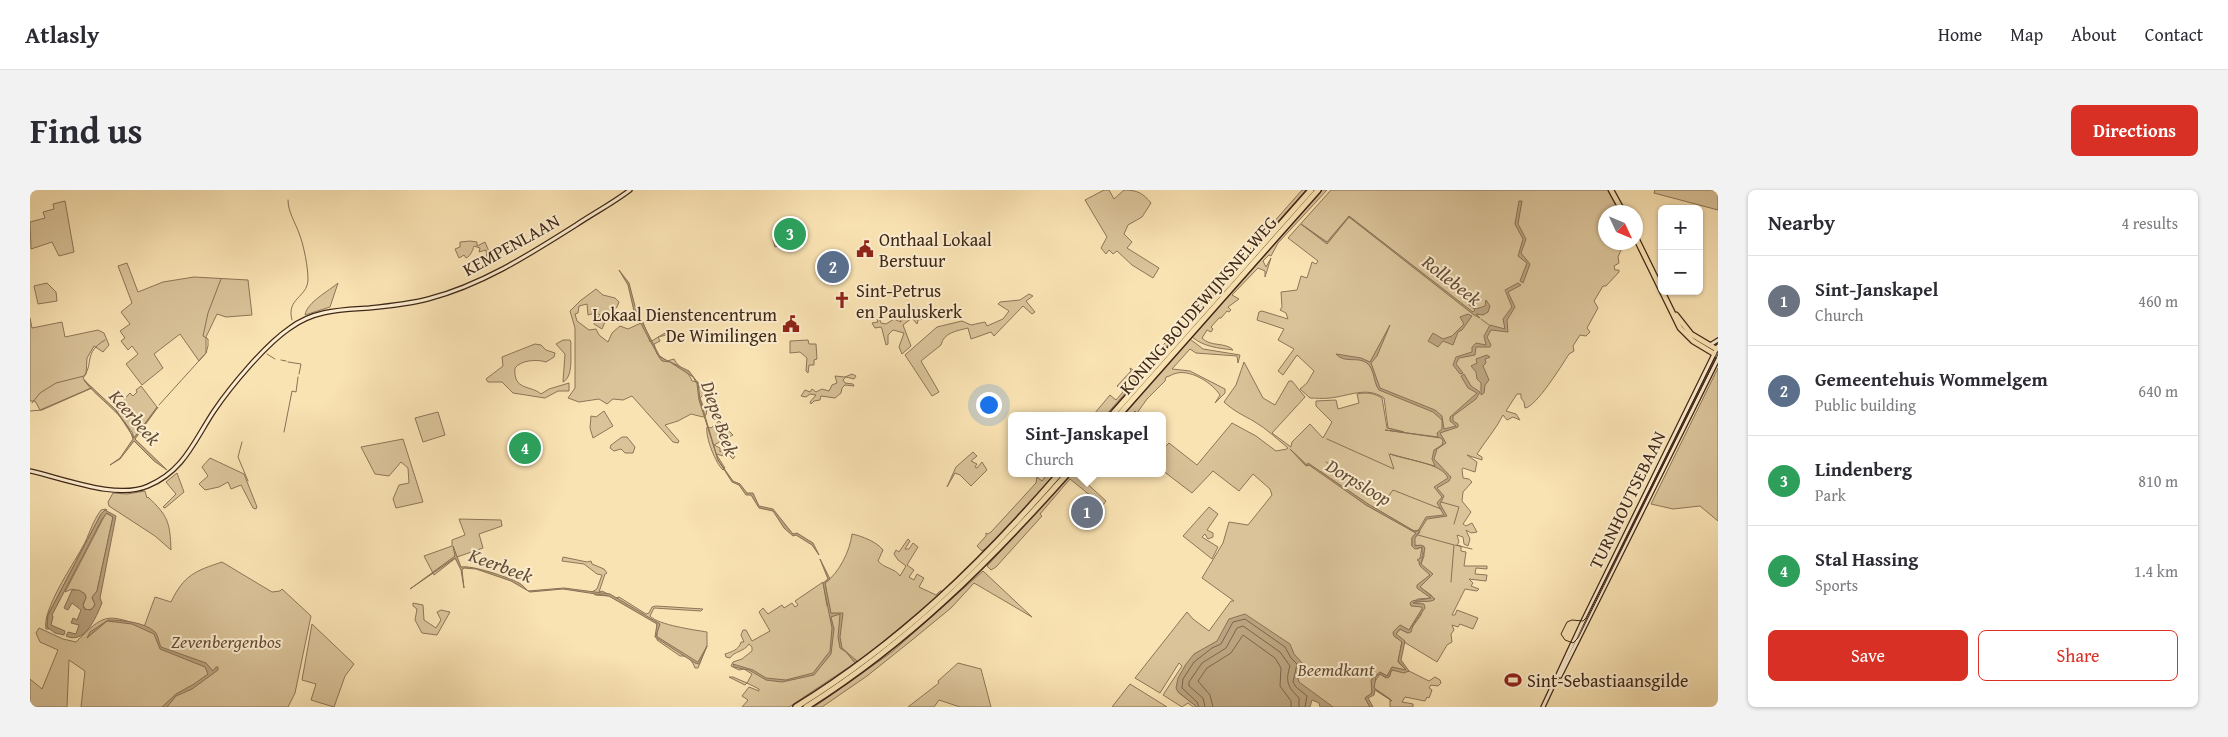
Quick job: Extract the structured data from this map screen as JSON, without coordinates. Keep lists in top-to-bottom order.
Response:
{
  "streets": {
    "highway": ["KONING BOUDEWIJNSNELWEG"],
    "main road": ["KEMPENLAAN", "TURNHOUTSEBAAN"]
  },
  "water": [
    "Rollebeek",
    "Keerbeek",
    "Diepe Beek",
    "Dorpsloop"
  ],
  "parks": ["Zevenbergenbos", "Beemdkant"],
  "places": {
    "public building": ["Onthaal Lokaal Berstuur", "Lokaal Dienstencentrum De Wimilingen"],
    "church": ["Sint-Petrus en Pauluskerk"],
    "sports": ["Sint-Sebastiaansgilde"]
  },
  "north": "bottom right",
  "page": {
    "header": "Atlasly",
    "nav": [
      "Home",
      "Map",
      "About",
      "Contact"
    ],
    "title": "Find us",
    "buttons": [
      "Directions",
      ["Save", "Share"]
    ],
    "heading": ["Nearby", "4 results"],
    "map_buttons": ["+", "−"],
    "pins": [
      "3",
      "2",
      "4",
      "1"
    ],
    "list": [
      {
        "mark": "1",
        "name": "Sint-Janskapel",
        "note": "Church",
        "value": "460 m"
      },
      {
        "mark": "2",
        "name": "Gemeentehuis Wommelgem",
        "note": "Public building",
        "value": "640 m"
      },
      {
        "mark": "3",
        "name": "Lindenberg",
        "note": "Park",
        "value": "810 m"
      },
      {
        "mark": "4",
        "name": "Stal Hassing",
        "note": "Sports",
        "value": "1.4 km"
      }
    ],
    "popup": ["Sint-Janskapel", "Church"]
  }
}
